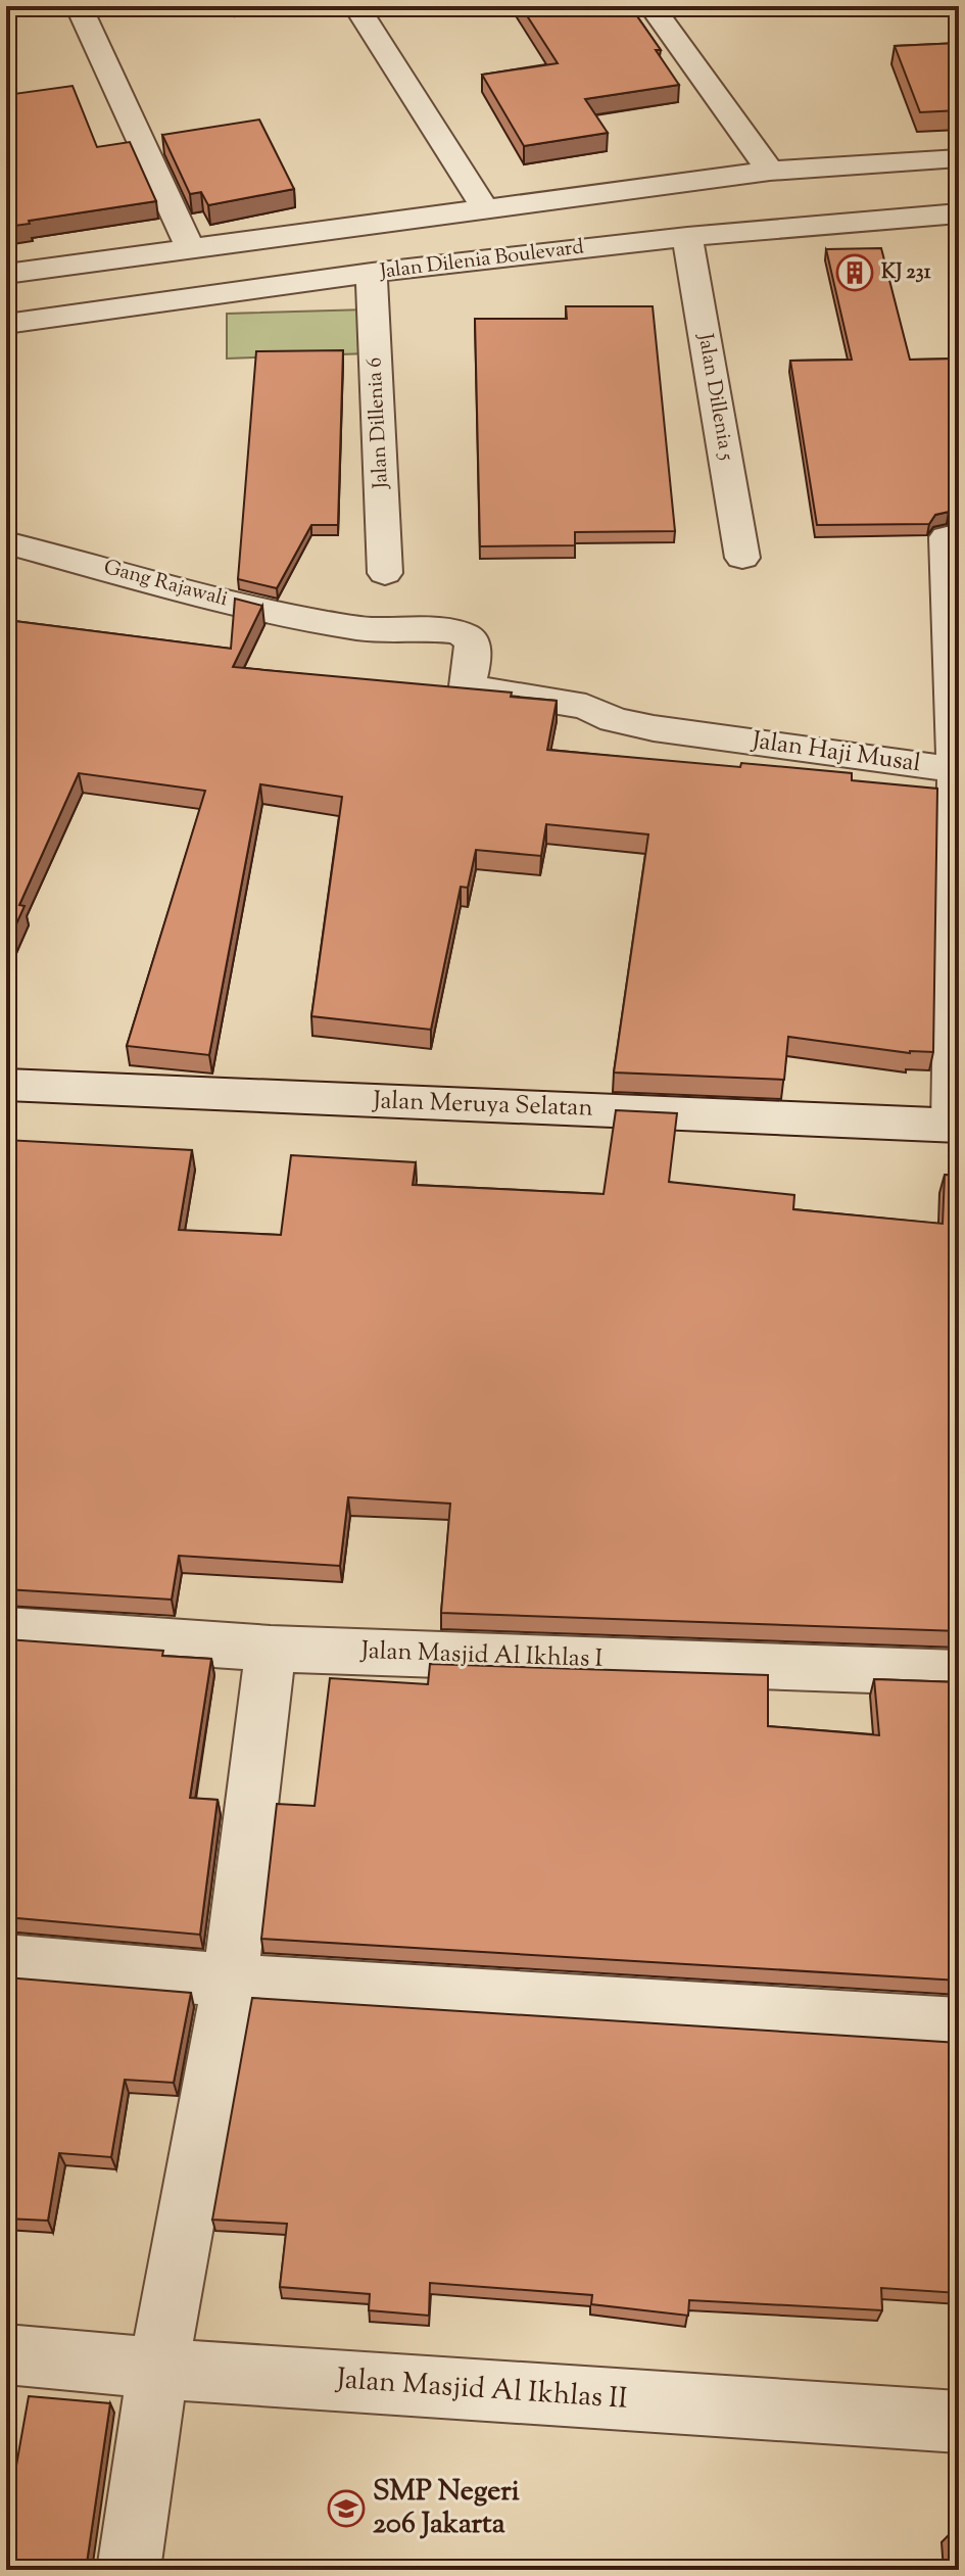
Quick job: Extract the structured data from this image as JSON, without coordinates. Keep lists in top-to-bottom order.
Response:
{
  "streets": {
    "street": [
      "Jalan Dilenia Boulevard",
      "Jalan Dillenia 5",
      "Jalan Dillenia 6",
      "Gang Rajawali",
      "Jalan Haji Musal",
      "Jalan Meruya Selatan",
      "Jalan Masjid Al Ikhlas I",
      "Jalan Masjid Al Ikhlas II"
    ]
  },
  "crossings": [
    ["Jalan Dilenia Boulevard", "Jalan Dillenia 5"],
    ["Jalan Dilenia Boulevard", "Jalan Dillenia 6"],
    ["Gang Rajawali", "Jalan Haji Musal"],
    ["Jalan Haji Musal", "Jalan Meruya Selatan"]
  ],
  "places": {
    "building": ["KJ 231"],
    "school or university": ["SMP Negeri 206 Jakarta"]
  }
}
